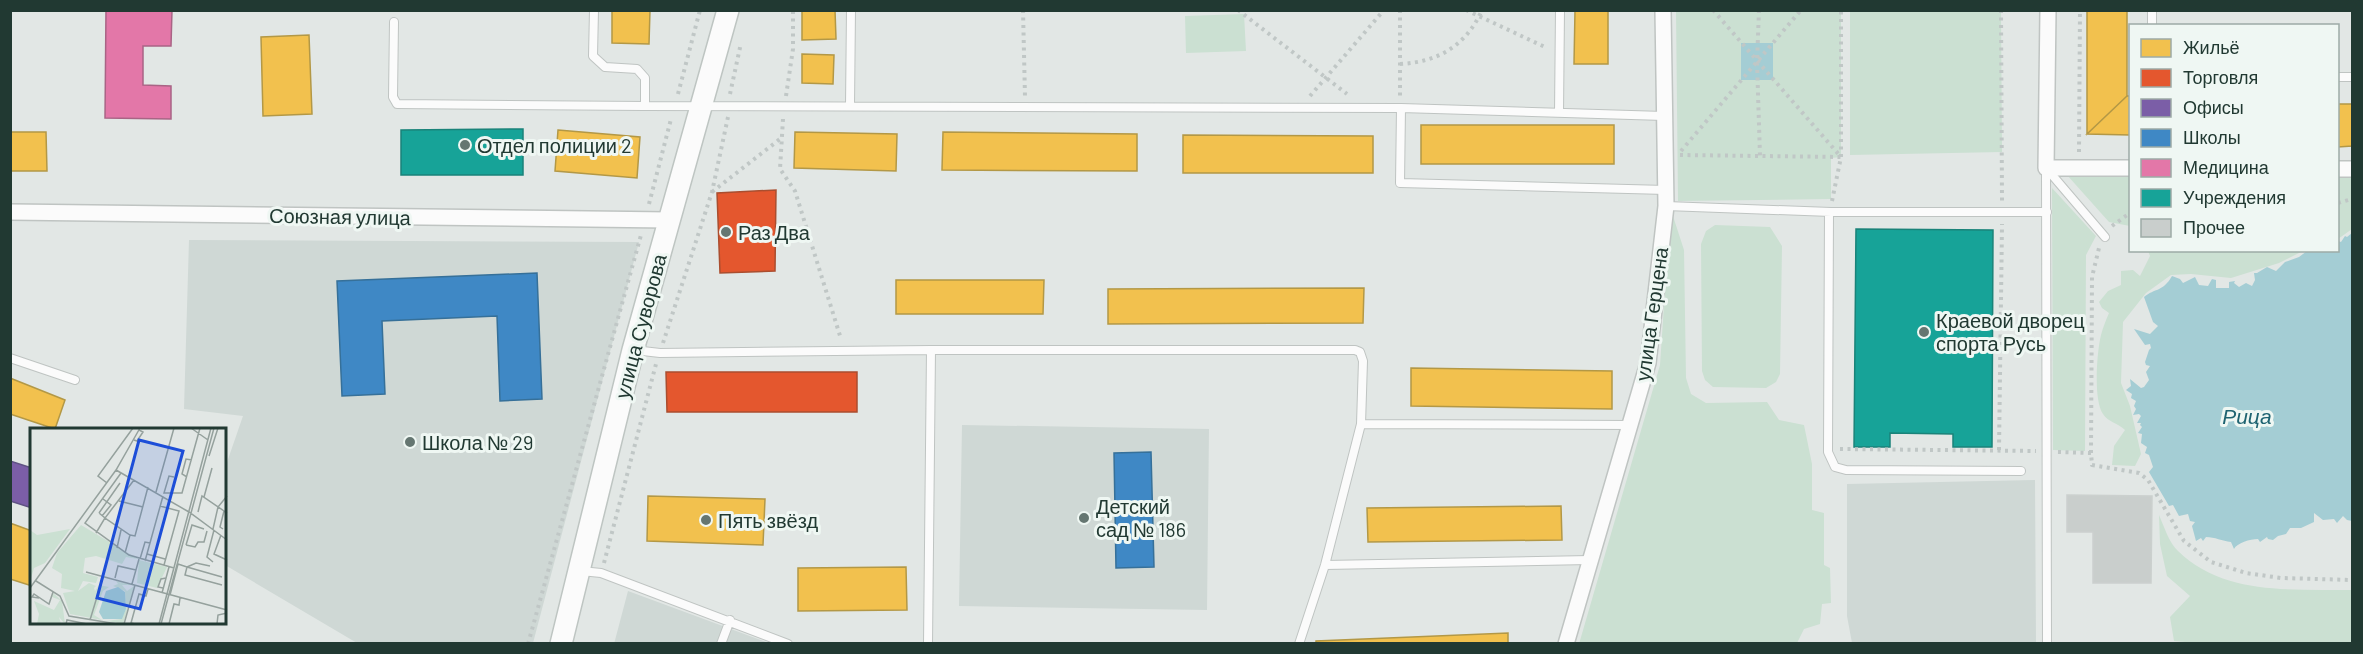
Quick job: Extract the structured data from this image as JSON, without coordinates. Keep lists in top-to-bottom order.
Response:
{
  "streets": {
    "main road": ["улица Суворова"],
    "street": ["Союзная улица", "улица Герцена"]
  },
  "crossings": [
    ["Союзная улица", "улица Суворова"]
  ],
  "water": ["Рица"],
  "places": [
    "Отдел полиции 2",
    "Раз Два",
    "Краевой дворец спорта Русь",
    "Школа № 29",
    "Детский сад № 186",
    "Пять звёзд"
  ],
  "legend": [
    "Жильё",
    "Торговля",
    "Офисы",
    "Школы",
    "Медицина",
    "Учреждения",
    "Прочее"
  ]
}
